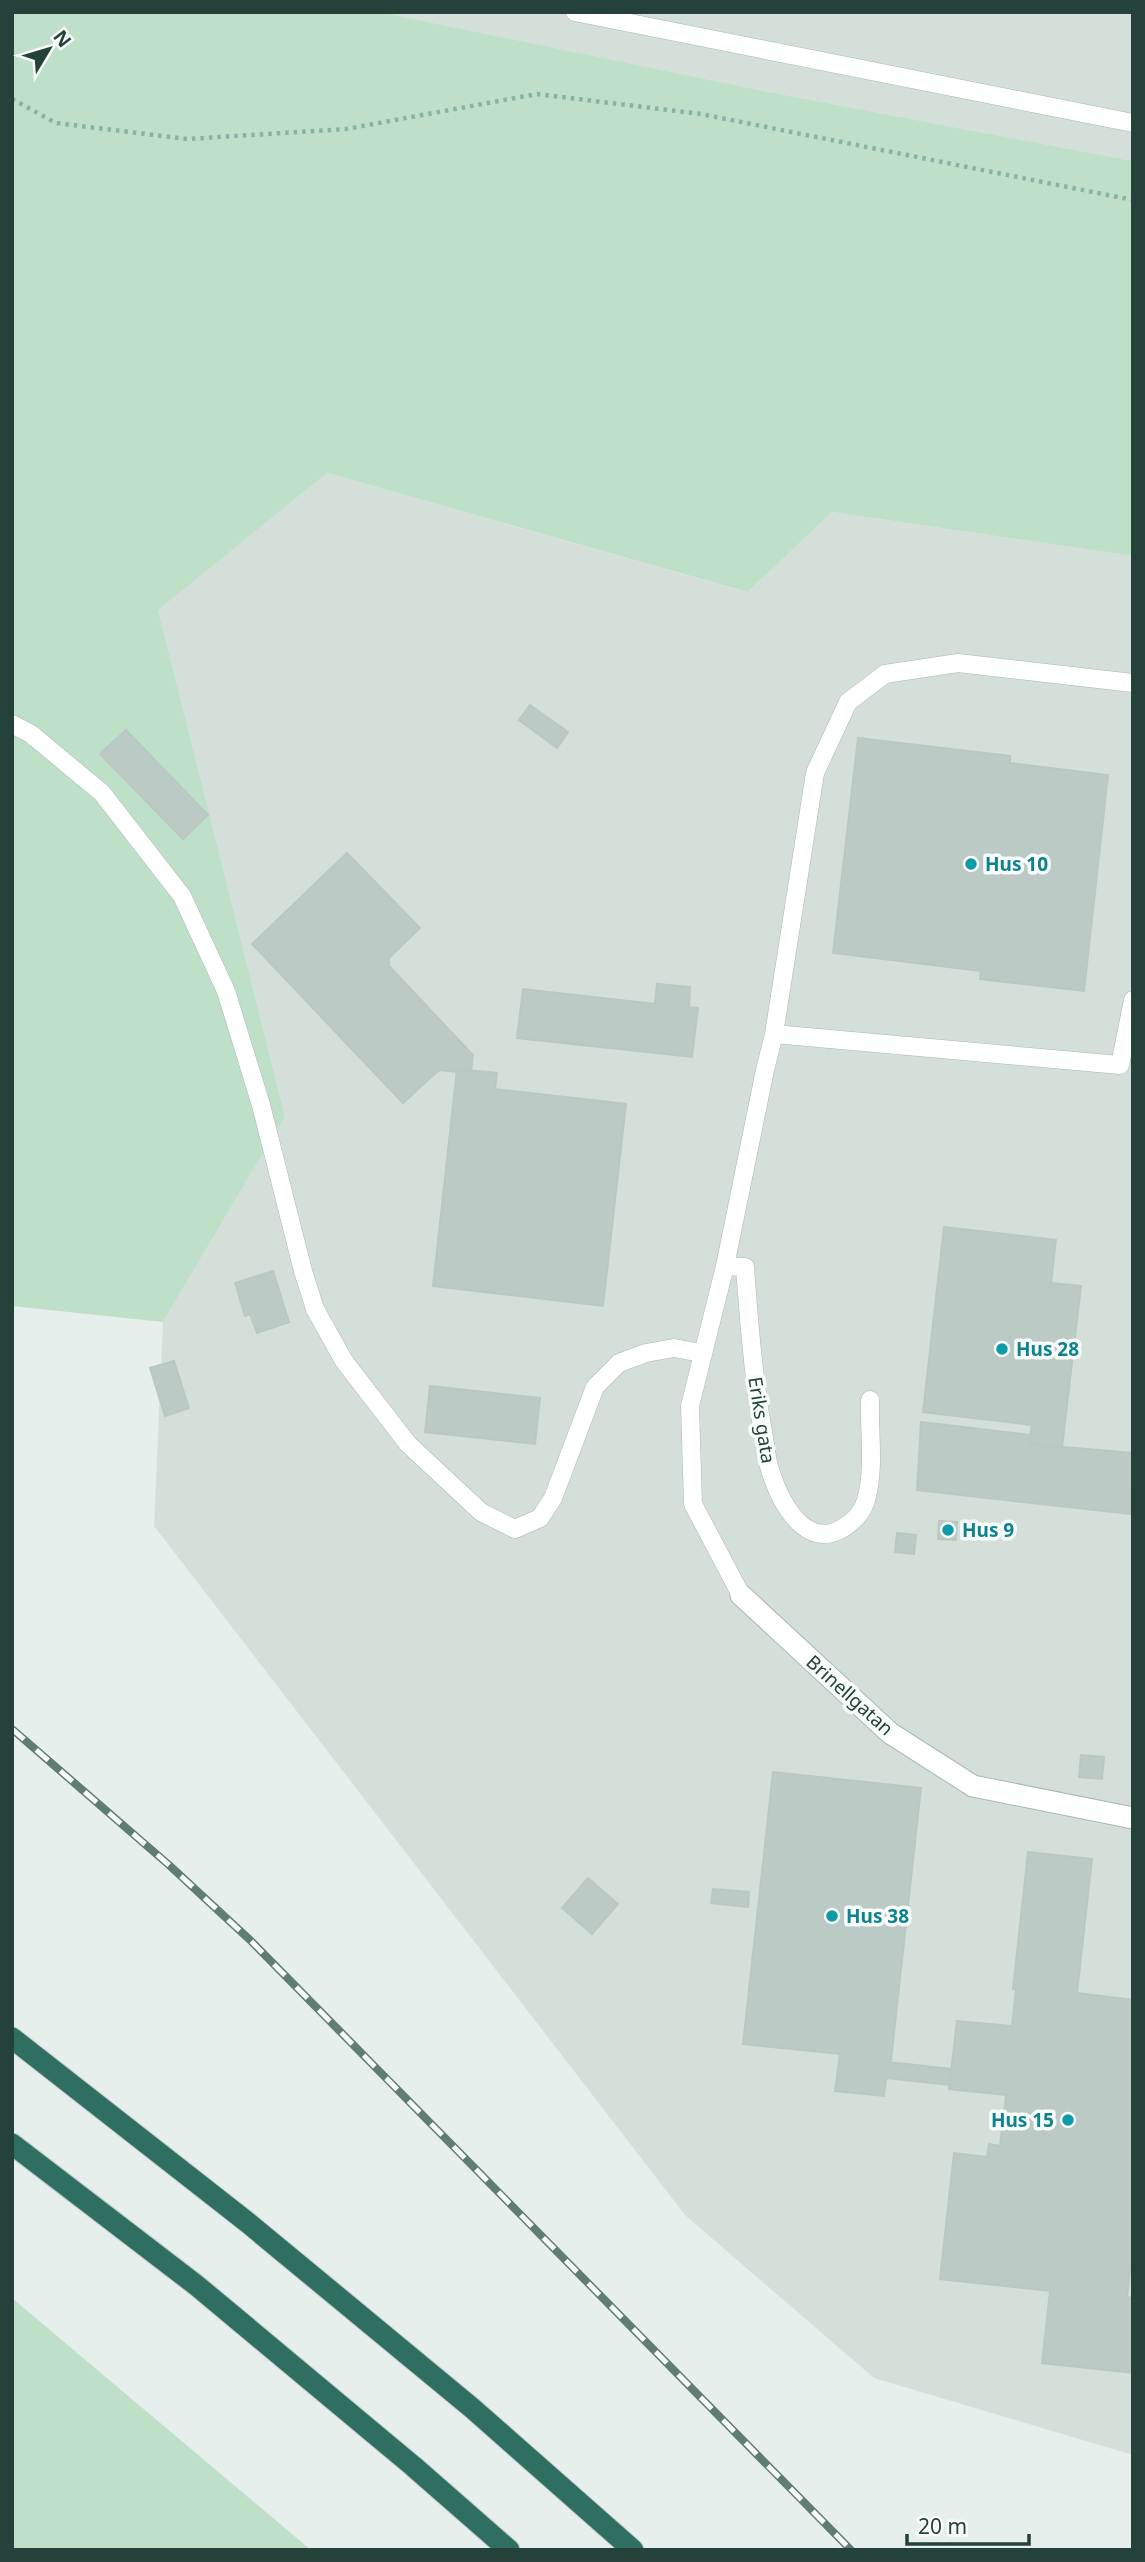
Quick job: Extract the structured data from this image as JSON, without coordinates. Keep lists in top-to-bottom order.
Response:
{
  "streets": {
    "street": ["Brinellgatan"],
    "lane": ["Eriks gata"]
  },
  "places": [
    "Hus 10",
    "Hus 28",
    "Hus 9",
    "Hus 38",
    "Hus 15"
  ],
  "scale_bar": "20 m",
  "north": "top right"
}
